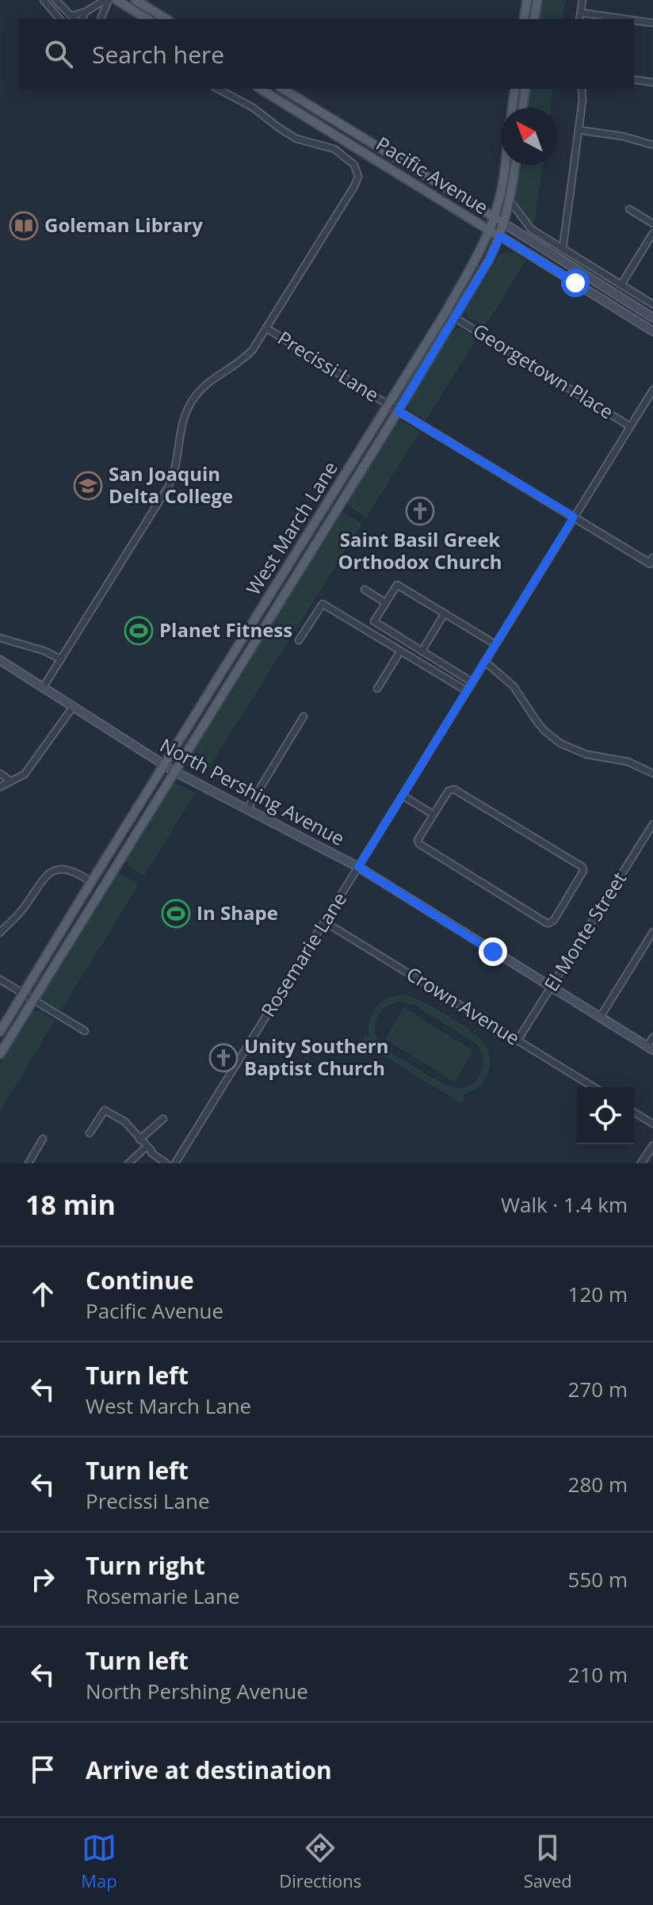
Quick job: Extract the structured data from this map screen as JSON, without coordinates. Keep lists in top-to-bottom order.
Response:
{
  "streets": {
    "main road": ["Pacific Avenue", "West March Lane", "North Pershing Avenue"],
    "street": [
      "Precissi Lane",
      "Georgetown Place",
      "El Monte Street",
      "Rosemarie Lane",
      "Crown Avenue"
    ]
  },
  "crossings": [
    ["Pacific Avenue", "West March Lane"],
    ["Precissi Lane", "West March Lane"],
    ["Precissi Lane", "Rosemarie Lane"],
    ["Georgetown Place", "West March Lane"],
    ["Georgetown Place", "Rosemarie Lane"],
    ["West March Lane", "North Pershing Avenue"],
    ["North Pershing Avenue", "El Monte Street"],
    ["North Pershing Avenue", "Rosemarie Lane"],
    ["El Monte Street", "Crown Avenue"],
    ["Rosemarie Lane", "Crown Avenue"]
  ],
  "places": {
    "library": ["Goleman Library"],
    "school or university": ["San Joaquin Delta College"],
    "church": ["Saint Basil Greek Orthodox Church", "Unity Southern Baptist Church"],
    "sports": ["Planet Fitness", "In Shape"]
  },
  "north": "top left",
  "page": {
    "search": "Search here",
    "heading": ["18 min", "Walk · 1.4 km"],
    "list": [
      ["Continue", "Pacific Avenue", "120 m"],
      ["Turn left", "West March Lane", "270 m"],
      ["Turn left", "Precissi Lane", "280 m"],
      ["Turn right", "Rosemarie Lane", "550 m"],
      ["Turn left", "North Pershing Avenue", "210 m"],
      "Arrive at destination"
    ],
    "nav": ["Map", "Directions", "Saved"]
  }
}
